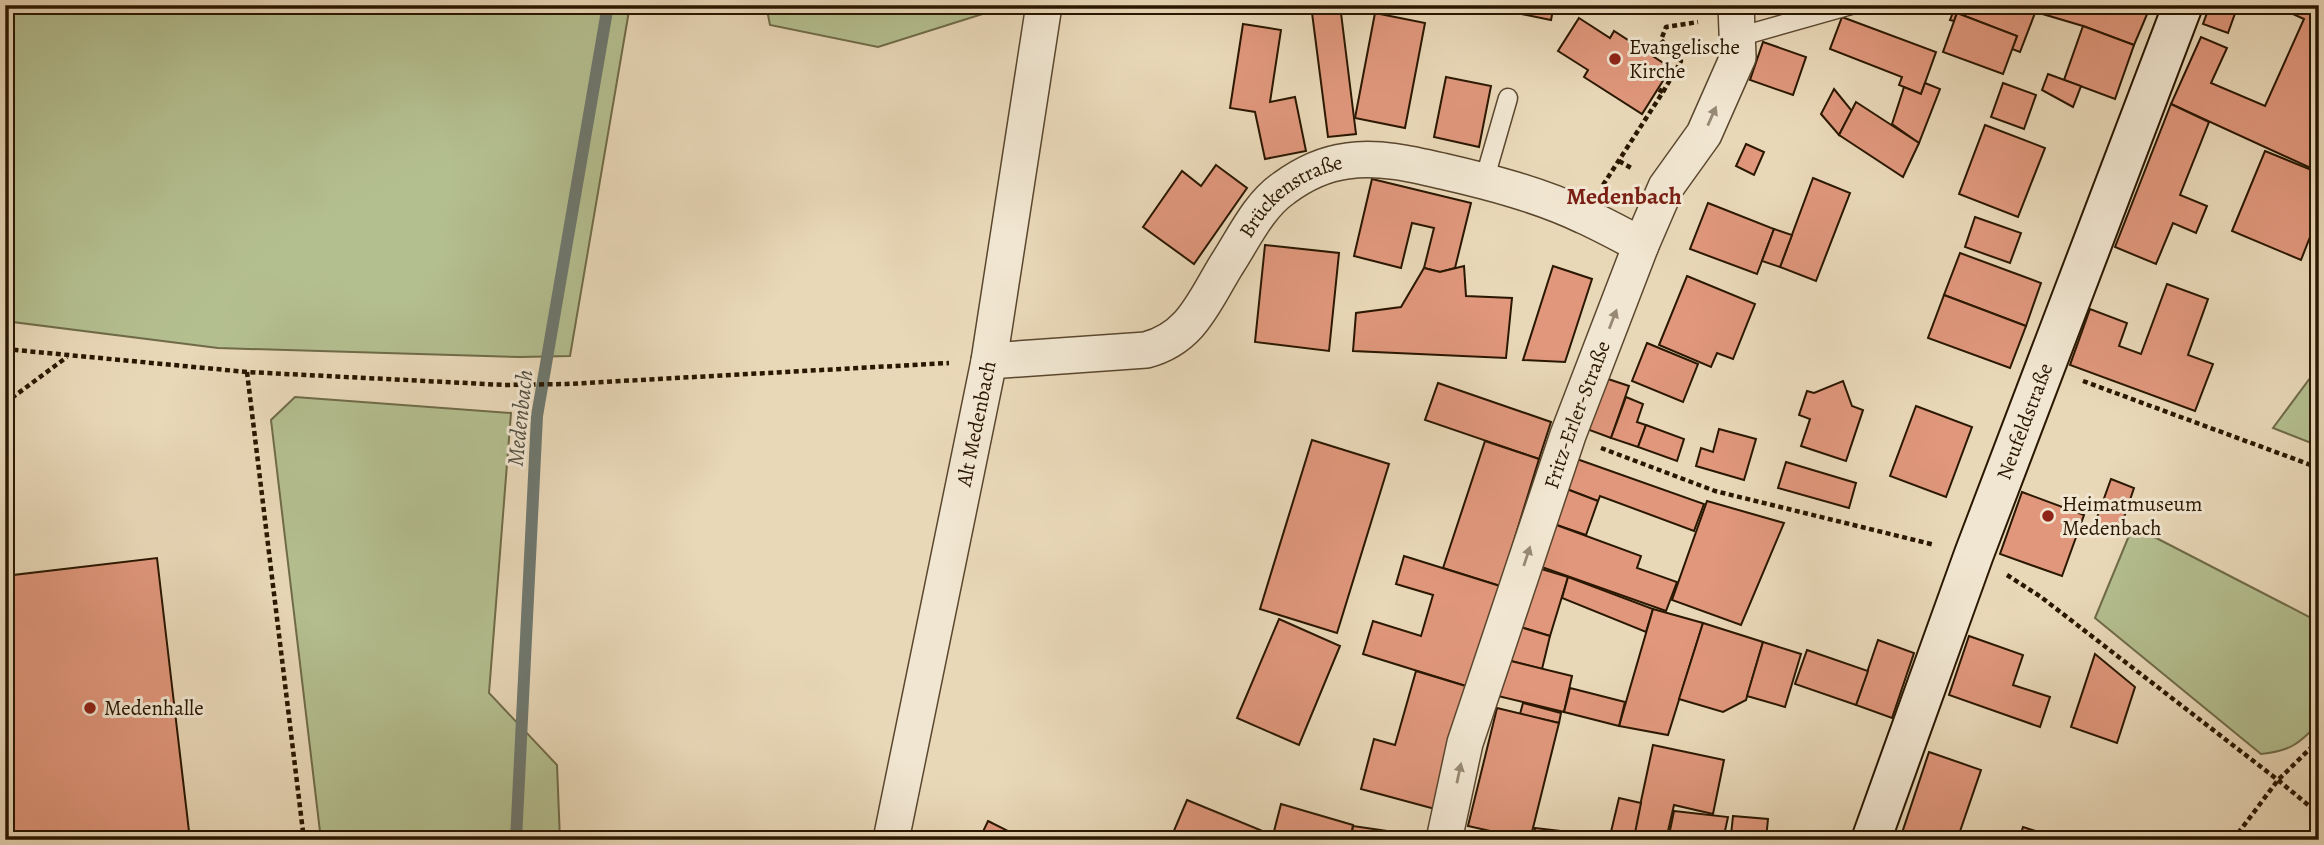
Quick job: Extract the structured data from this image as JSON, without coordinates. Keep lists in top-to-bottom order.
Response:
{
  "streets": {
    "street": [
      "Brückenstraße",
      "Fritz-Erler-Straße",
      "Neufeldstraße",
      "Alt Medenbach"
    ]
  },
  "crossings": [
    ["Brückenstraße", "Fritz-Erler-Straße"],
    ["Brückenstraße", "Alt Medenbach"]
  ],
  "one_way": ["Fritz-Erler-Straße"],
  "districts": ["Medenbach"],
  "water": ["Medenbach"],
  "places": ["Evangelische Kirche", "Heimatmuseum Medenbach", "Medenhalle"]
}
